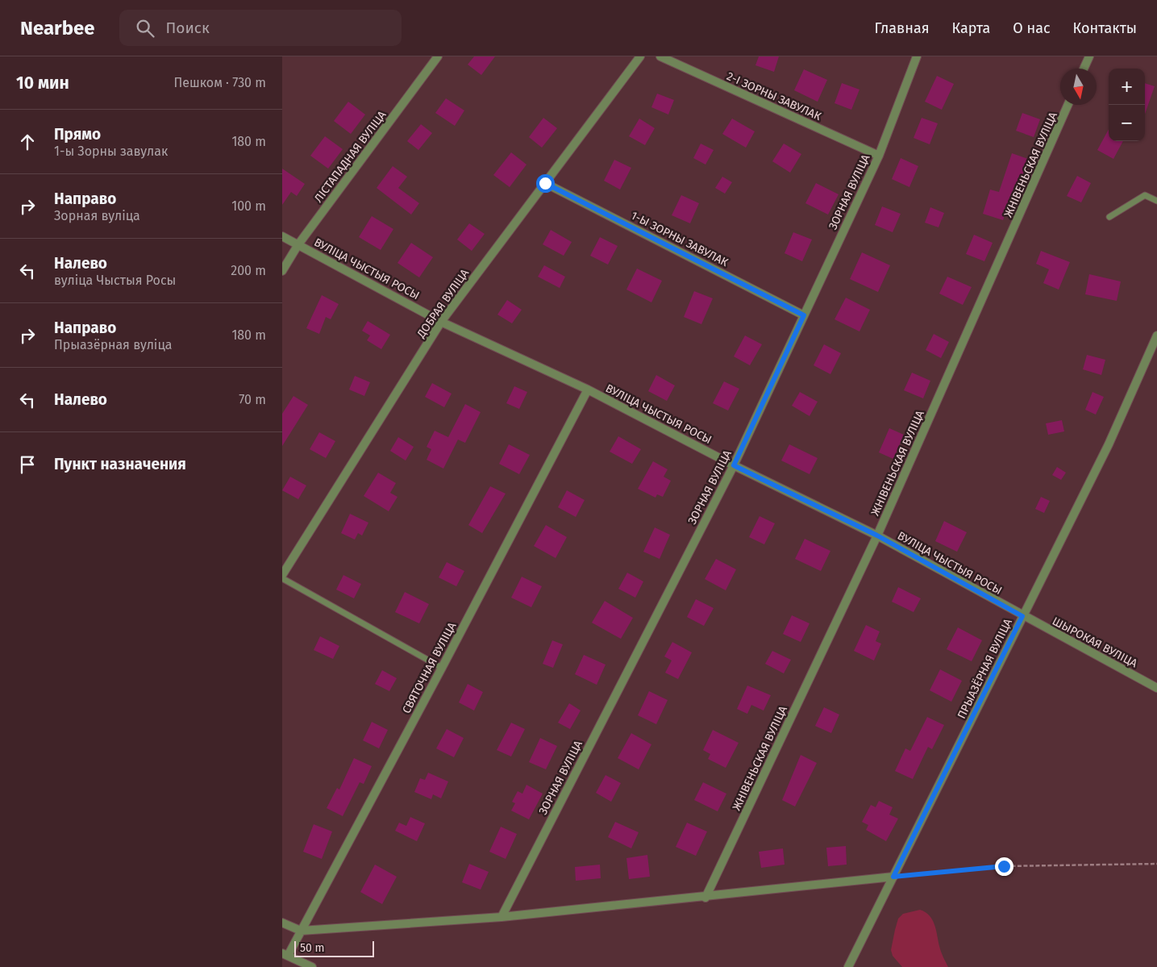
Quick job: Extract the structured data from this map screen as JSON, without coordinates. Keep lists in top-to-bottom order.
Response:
{
  "streets": {
    "street": [
      "2-І ЗОРНЫ ЗАВУЛАК",
      "ЛІСТАПАДНАЯ ВУЛІЦА",
      "ЖНІВЕНЬСКАЯ ВУЛІЦА",
      "ЗОРНАЯ ВУЛІЦА",
      "1-Ы ЗОРНЫ ЗАВУЛАК",
      "ВУЛІЦА ЧЫСТЫЯ РОСЫ",
      "ДОБРАЯ ВУЛІЦА",
      "ШЫРОКАЯ ВУЛІЦА",
      "СВЯТОЧНАЯ ВУЛІЦА",
      "ПРЫАЗЁРНАЯ ВУЛІЦА"
    ]
  },
  "crossings": [
    ["2-І ЗОРНЫ ЗАВУЛАК", "ЗОРНАЯ ВУЛІЦА"],
    ["ЛІСТАПАДНАЯ ВУЛІЦА", "ВУЛІЦА ЧЫСТЫЯ РОСЫ"],
    ["ЖНІВЕНЬСКАЯ ВУЛІЦА", "ВУЛІЦА ЧЫСТЫЯ РОСЫ"],
    ["ЗОРНАЯ ВУЛІЦА", "1-Ы ЗОРНЫ ЗАВУЛАК"],
    ["ЗОРНАЯ ВУЛІЦА", "ВУЛІЦА ЧЫСТЫЯ РОСЫ"],
    ["1-Ы ЗОРНЫ ЗАВУЛАК", "ДОБРАЯ ВУЛІЦА"],
    ["ВУЛІЦА ЧЫСТЫЯ РОСЫ", "ДОБРАЯ ВУЛІЦА"],
    ["ВУЛІЦА ЧЫСТЫЯ РОСЫ", "ШЫРОКАЯ ВУЛІЦА"],
    ["ВУЛІЦА ЧЫСТЫЯ РОСЫ", "СВЯТОЧНАЯ ВУЛІЦА"],
    ["ВУЛІЦА ЧЫСТЫЯ РОСЫ", "ПРЫАЗЁРНАЯ ВУЛІЦА"],
    ["ШЫРОКАЯ ВУЛІЦА", "ПРЫАЗЁРНАЯ ВУЛІЦА"]
  ],
  "scale_bar": "50 m",
  "north": "bottom",
  "page": {
    "header": "Nearbee",
    "search": "Поиск",
    "nav": [
      "Главная",
      "Карта",
      "О нас",
      "Контакты"
    ],
    "heading": ["10 мин", "Пешком · 730 m"],
    "map_buttons": ["+", "−"],
    "list": [
      ["Прямо", "1-ы Зорны завулак", "180 m"],
      ["Направо", "Зорная вуліца", "100 m"],
      ["Налево", "вуліца Чыстыя Росы", "200 m"],
      ["Направо", "Прыазёрная вуліца", "180 m"],
      ["Налево", "70 m"],
      "Пункт назначения"
    ],
    "scale": "50 m"
  }
}
